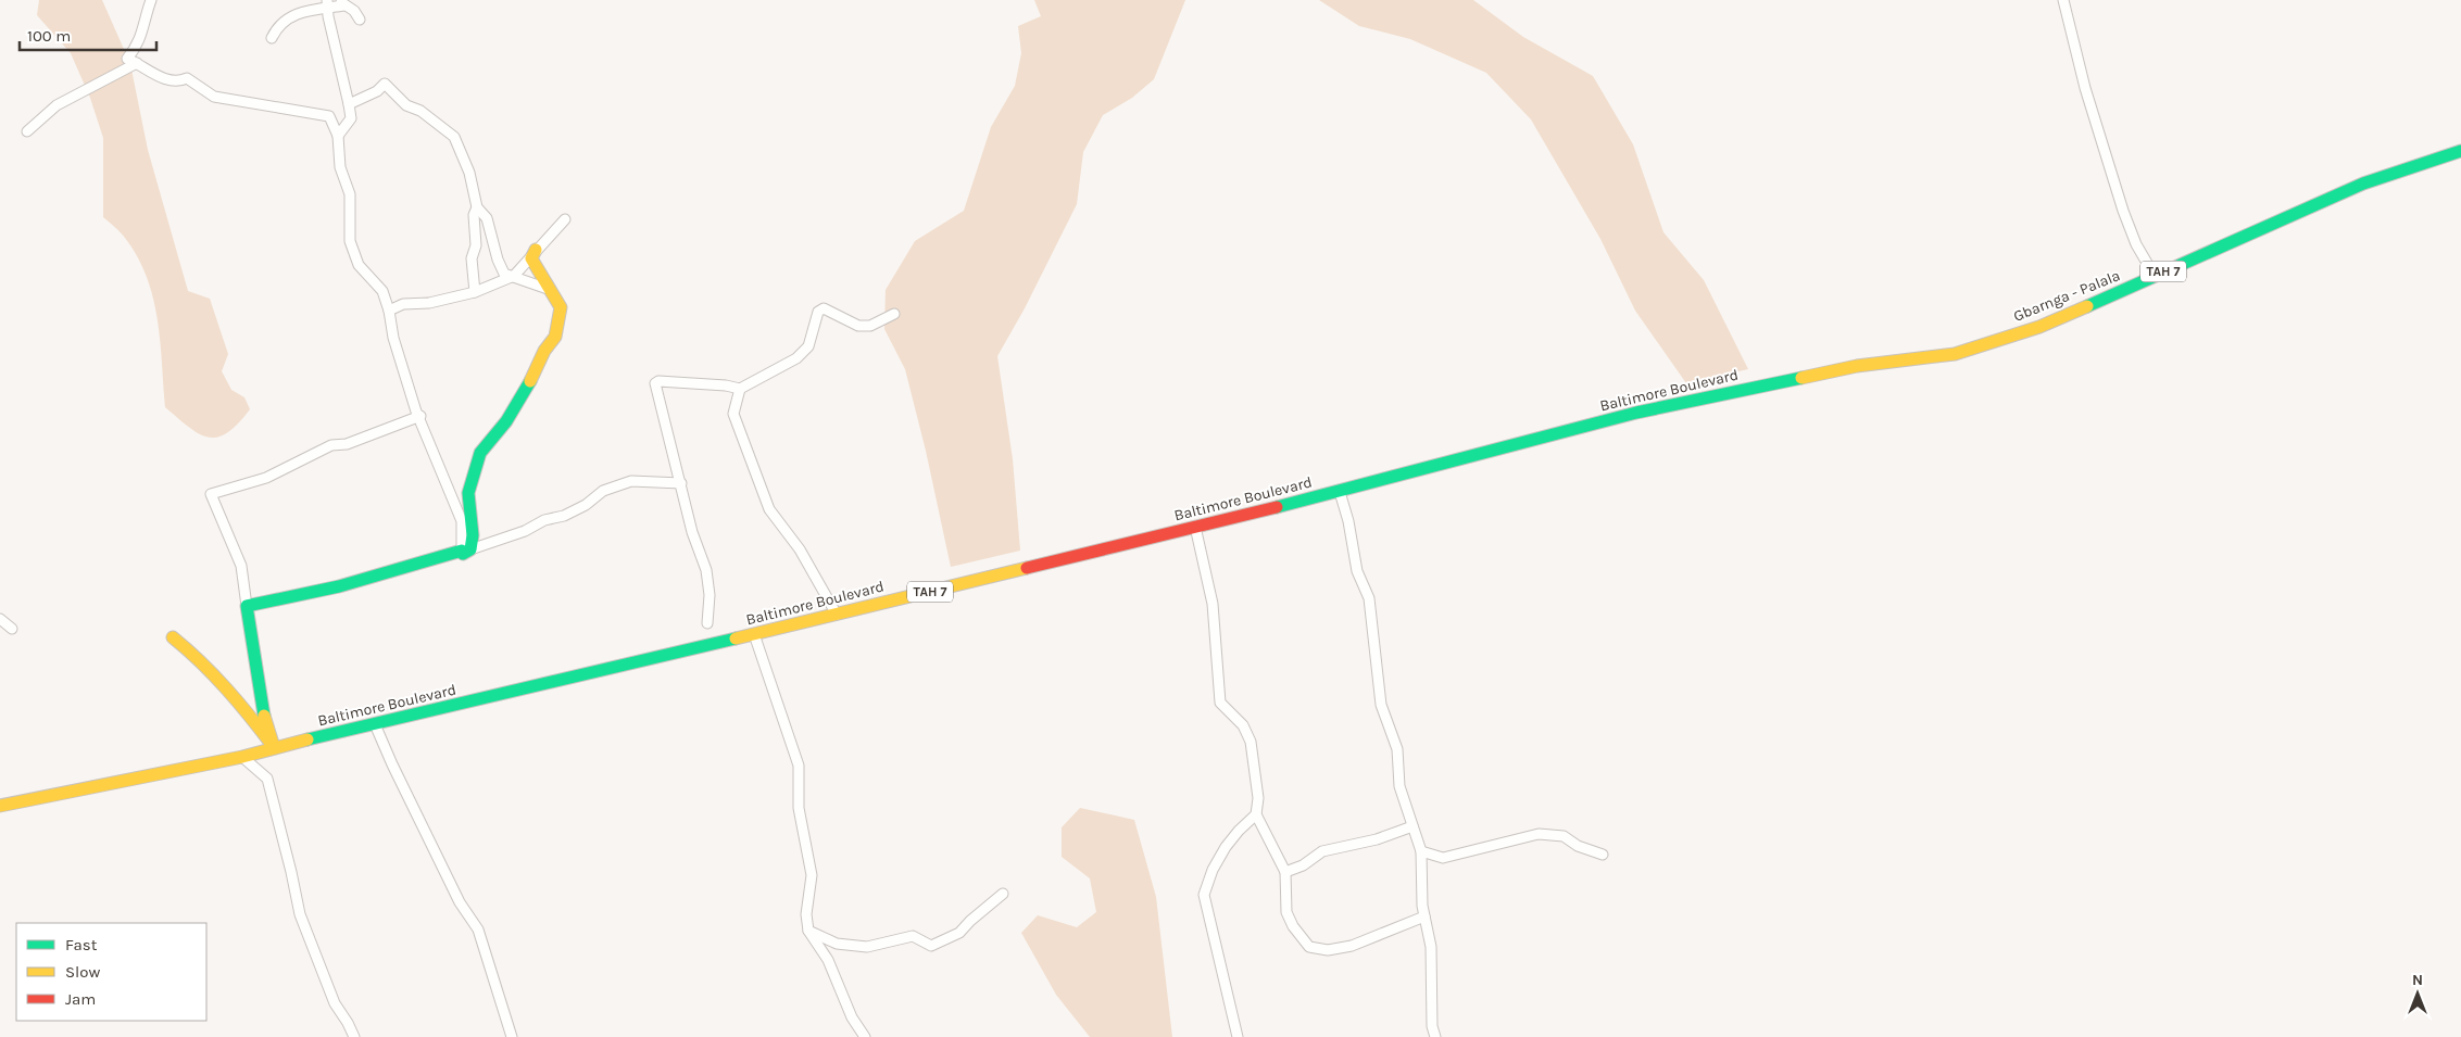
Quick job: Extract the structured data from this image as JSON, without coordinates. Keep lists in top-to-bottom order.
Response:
{
  "streets": {
    "main road": ["TAH 7", "Gbarnga - Palala", "Baltimore Boulevard"]
  },
  "crossings": [
    ["Gbarnga - Palala", "Baltimore Boulevard"]
  ],
  "legend": ["Fast", "Slow", "Jam"],
  "scale_bar": "100 m",
  "north": "top"
}
